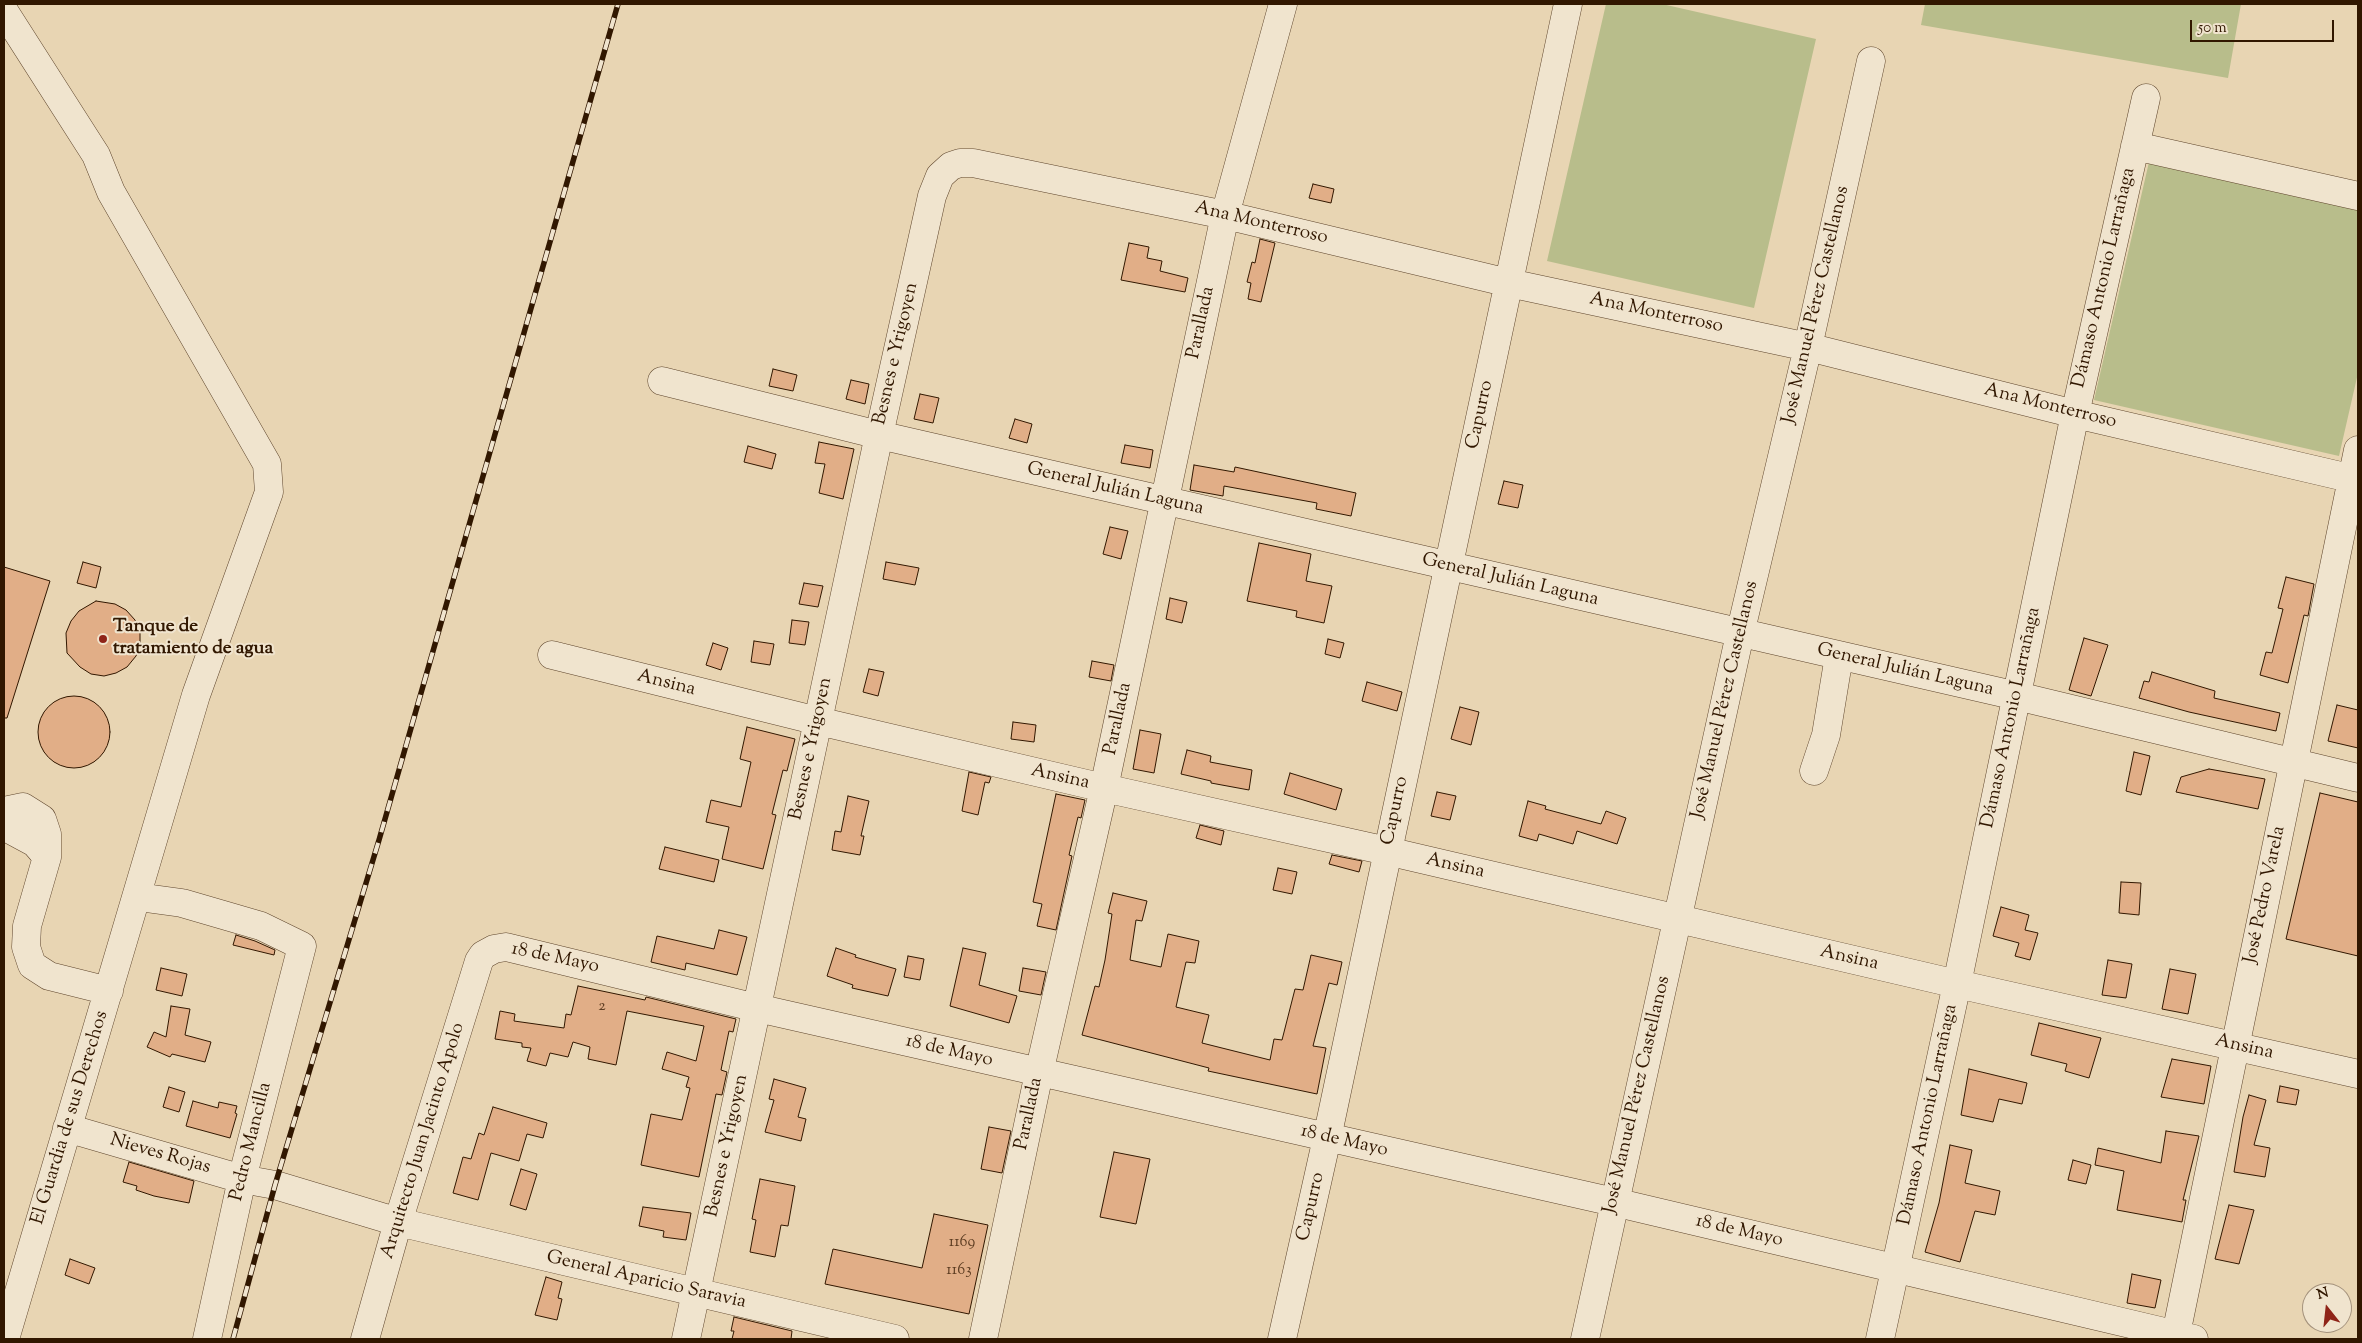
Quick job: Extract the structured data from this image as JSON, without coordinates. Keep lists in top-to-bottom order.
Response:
{
  "streets": {
    "street": [
      "Ana Monterroso",
      "Dámaso Antonio Larrañaga",
      "José Manuel Pérez Castellanos",
      "Parallada",
      "Besnes e Yrigoyen",
      "Capurro",
      "General Julián Laguna",
      "Ansina",
      "José Pedro Varela",
      "18 de Mayo",
      "El Guardia de sus Derechos",
      "Arquitecto Juan Jacinto Apolo",
      "Pedro Mancilla",
      "Nieves Rojas",
      "General Aparicio Saravia"
    ]
  },
  "crossings": [
    ["Ana Monterroso", "Dámaso Antonio Larrañaga"],
    ["Ana Monterroso", "José Manuel Pérez Castellanos"],
    ["Ana Monterroso", "Parallada"],
    ["Ana Monterroso", "Besnes e Yrigoyen"],
    ["Ana Monterroso", "Capurro"],
    ["Ana Monterroso", "José Pedro Varela"],
    ["Dámaso Antonio Larrañaga", "General Julián Laguna"],
    ["Dámaso Antonio Larrañaga", "Ansina"],
    ["Dámaso Antonio Larrañaga", "18 de Mayo"],
    ["José Manuel Pérez Castellanos", "General Julián Laguna"],
    ["José Manuel Pérez Castellanos", "Ansina"],
    ["José Manuel Pérez Castellanos", "18 de Mayo"],
    ["Parallada", "General Julián Laguna"],
    ["Parallada", "Ansina"],
    ["Parallada", "18 de Mayo"],
    ["Besnes e Yrigoyen", "General Julián Laguna"],
    ["Besnes e Yrigoyen", "Ansina"],
    ["Besnes e Yrigoyen", "18 de Mayo"],
    ["Besnes e Yrigoyen", "General Aparicio Saravia"],
    ["Capurro", "General Julián Laguna"],
    ["Capurro", "Ansina"],
    ["Capurro", "18 de Mayo"],
    ["General Julián Laguna", "José Pedro Varela"],
    ["Ansina", "José Pedro Varela"],
    ["José Pedro Varela", "18 de Mayo"],
    ["18 de Mayo", "Arquitecto Juan Jacinto Apolo"],
    ["El Guardia de sus Derechos", "Pedro Mancilla"],
    ["El Guardia de sus Derechos", "Nieves Rojas"],
    ["Arquitecto Juan Jacinto Apolo", "Nieves Rojas"],
    ["Arquitecto Juan Jacinto Apolo", "General Aparicio Saravia"],
    ["Pedro Mancilla", "Nieves Rojas"],
    ["Nieves Rojas", "General Aparicio Saravia"]
  ],
  "places": ["Tanque de tratamiento de agua"],
  "house_numbers": ["2", "1169", "1163"],
  "scale_bar": "50 m",
  "north": "top"
}
